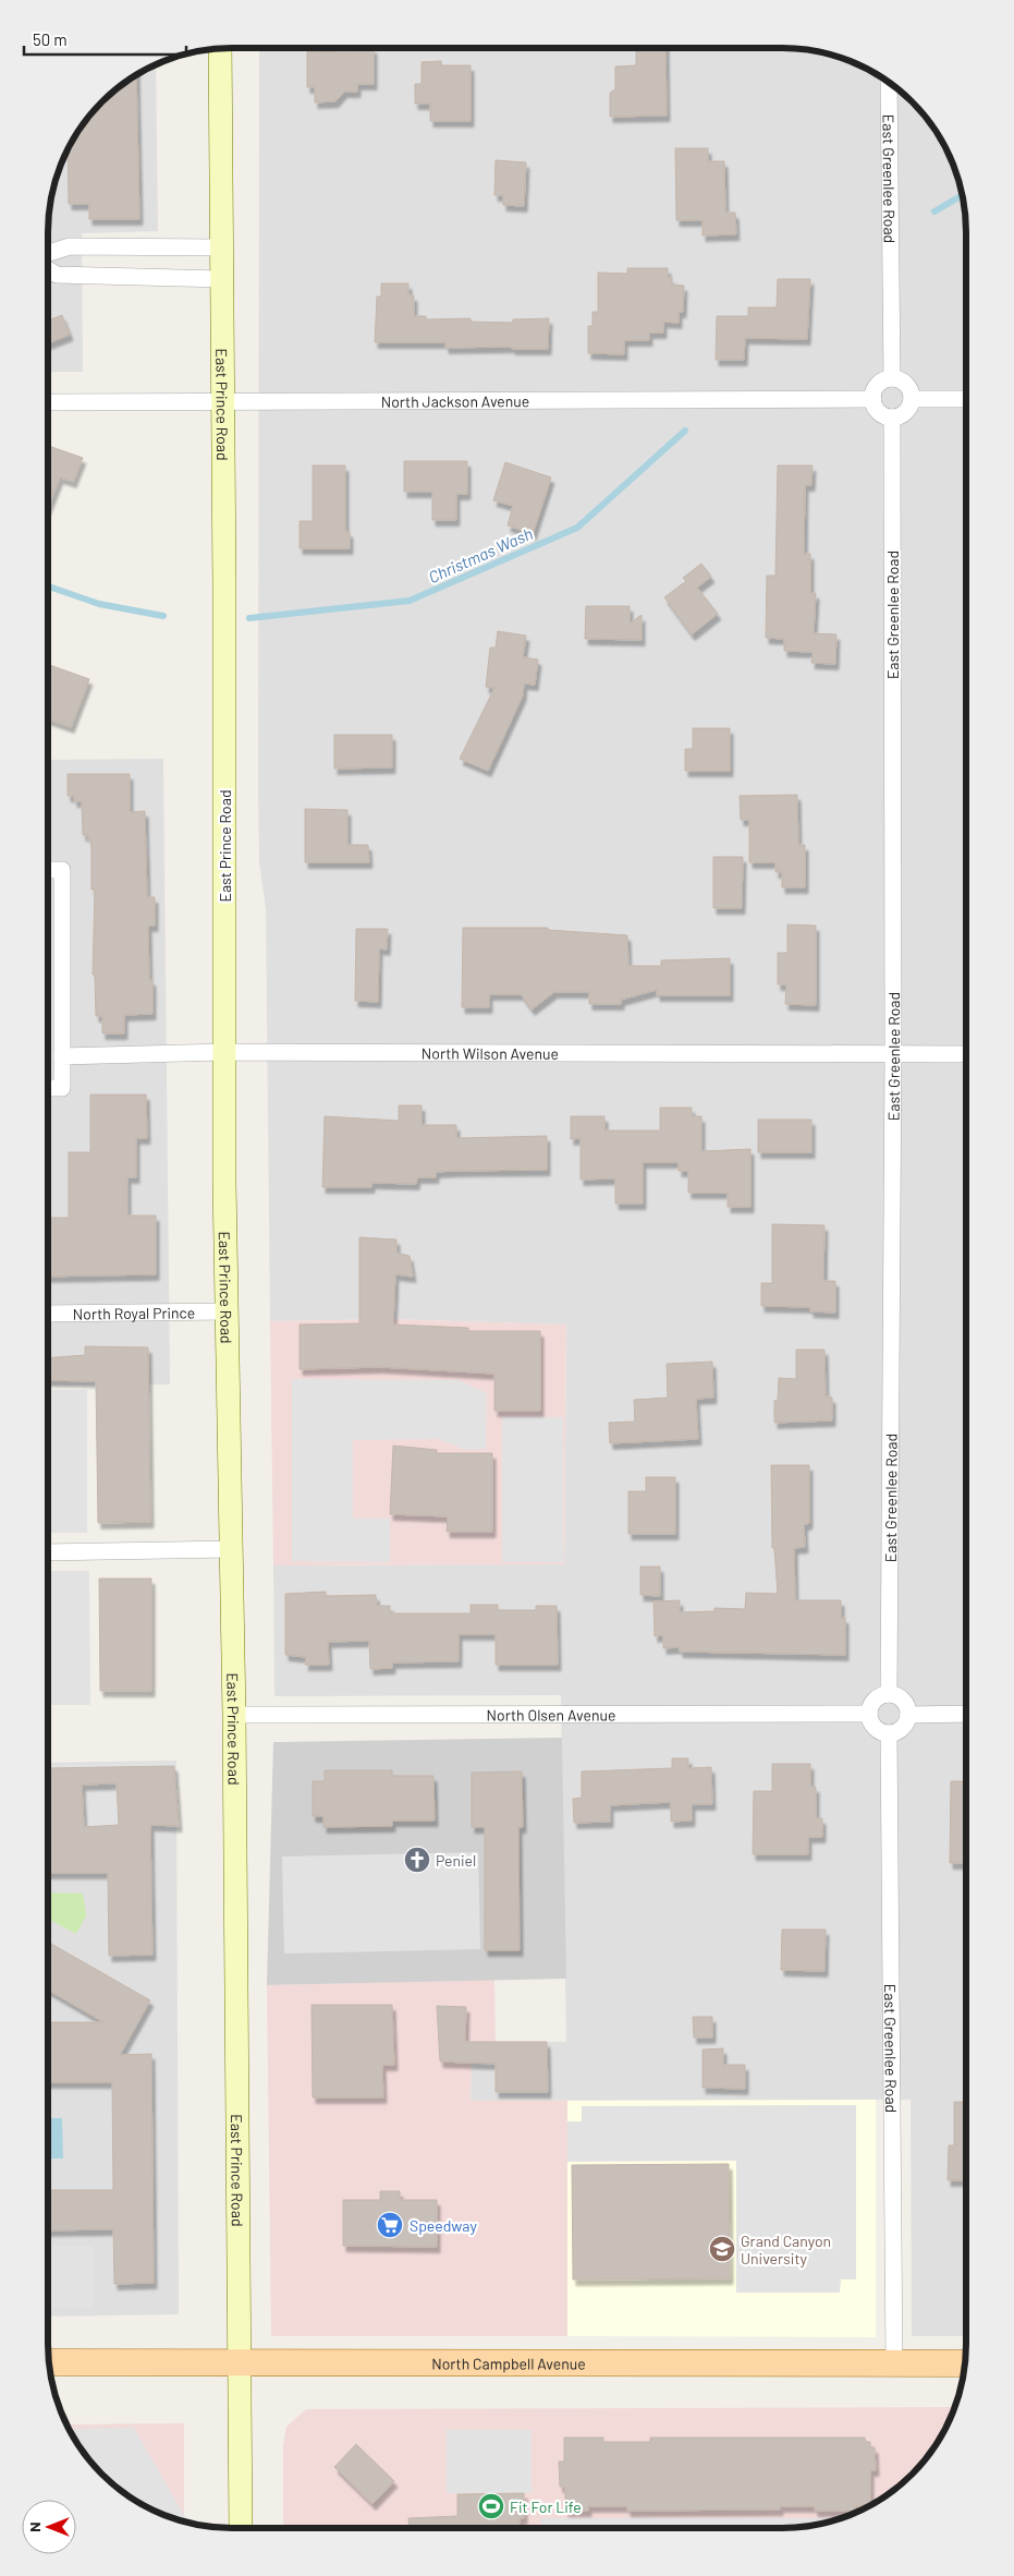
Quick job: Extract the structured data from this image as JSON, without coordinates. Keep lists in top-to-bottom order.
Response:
{
  "streets": {
    "main road": ["East Prince Road", "North Campbell Avenue"],
    "street": [
      "East Greenlee Road",
      "North Jackson Avenue",
      "North Wilson Avenue",
      "North Royal Prince",
      "North Olsen Avenue"
    ]
  },
  "crossings": [
    ["East Greenlee Road", "North Jackson Avenue"],
    ["East Greenlee Road", "North Wilson Avenue"],
    ["East Greenlee Road", "North Olsen Avenue"],
    ["East Greenlee Road", "North Campbell Avenue"],
    ["North Jackson Avenue", "East Prince Road"],
    ["East Prince Road", "North Wilson Avenue"],
    ["East Prince Road", "North Royal Prince"],
    ["East Prince Road", "North Olsen Avenue"],
    ["East Prince Road", "North Campbell Avenue"]
  ],
  "water": ["Christmas Wash"],
  "places": {
    "church": ["Peniel"],
    "supermarket": ["Speedway"],
    "school or university": ["Grand Canyon University"],
    "sports": ["Fit For Life"]
  },
  "scale_bar": "50 m",
  "north": "left"
}
